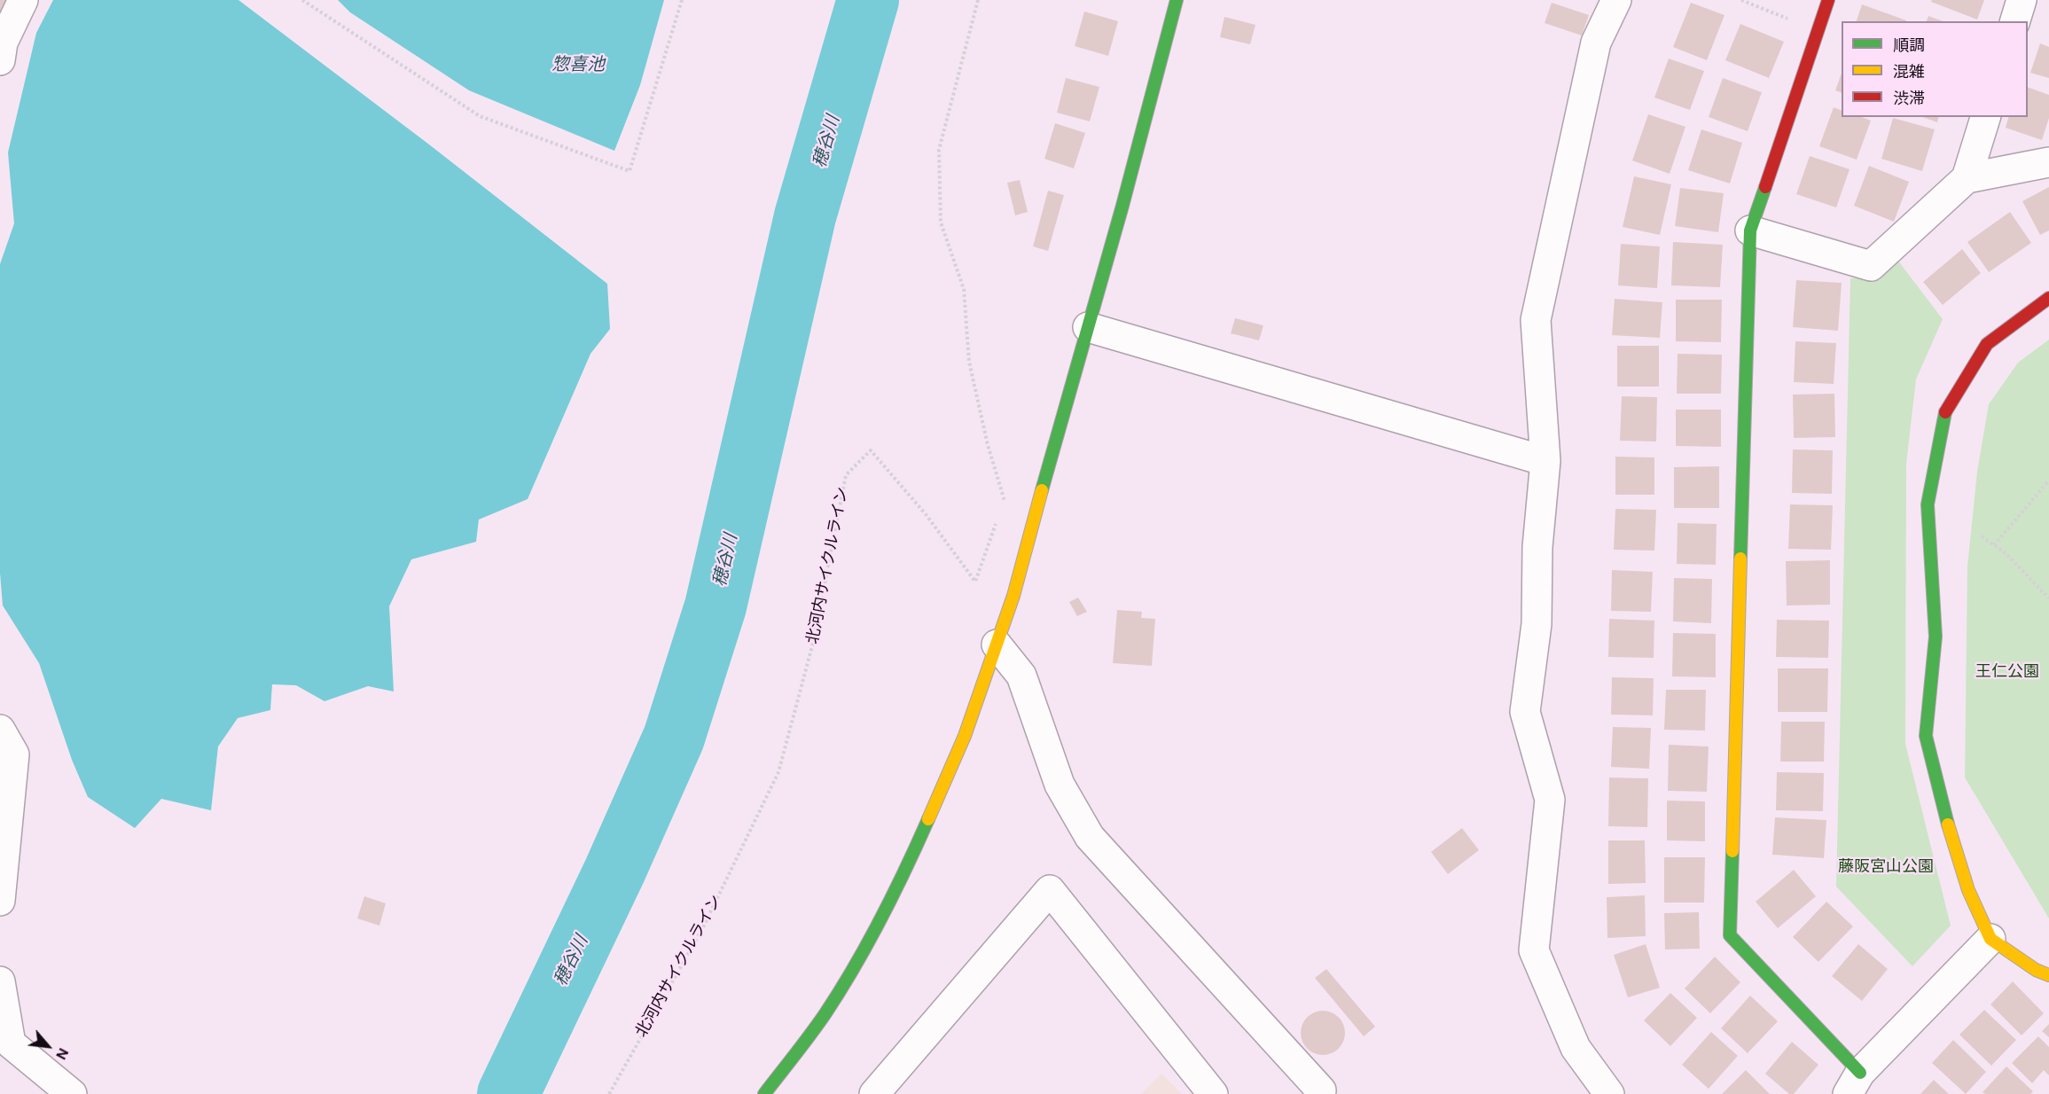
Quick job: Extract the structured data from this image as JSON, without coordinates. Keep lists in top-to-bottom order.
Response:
{
  "streets": {
    "path": ["北河内サイクルライン"]
  },
  "water": ["惣喜池", "穂谷川"],
  "parks": ["王仁公園", "藤阪宮山公園"],
  "legend": ["順調", "混雑", "渋滞"],
  "north": "bottom right"
}
